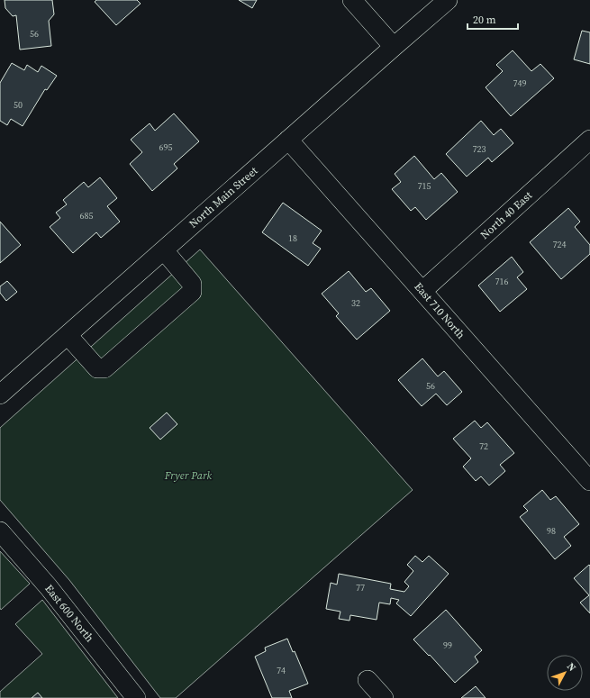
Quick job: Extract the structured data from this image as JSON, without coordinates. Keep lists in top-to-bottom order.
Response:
{
  "streets": {
    "street": [
      "North Main Street",
      "North 40 East",
      "East 710 North",
      "East 600 North"
    ]
  },
  "crossings": [
    ["North Main Street", "East 710 North"],
    ["North 40 East", "East 710 North"]
  ],
  "parks": ["Fryer Park"],
  "house_numbers": [
    "56",
    "749",
    "50",
    "695",
    "723",
    "715",
    "685",
    "18",
    "724",
    "716",
    "32",
    "56",
    "72",
    "98",
    "77",
    "99",
    "74"
  ],
  "scale_bar": "20 m",
  "north": "top right"
}
